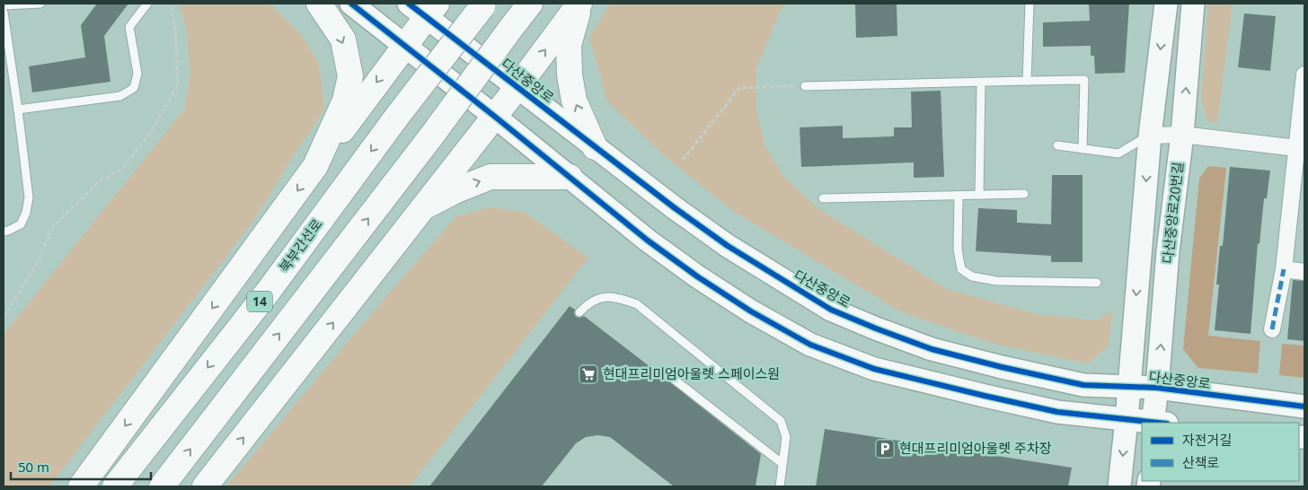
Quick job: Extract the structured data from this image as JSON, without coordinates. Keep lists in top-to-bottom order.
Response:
{
  "streets": {
    "highway": ["북부간선로", "14"],
    "street": ["다산중앙로", "다산중앙로20번길"]
  },
  "crossings": [
    ["다산중앙로", "다산중앙로20번길"]
  ],
  "places": {
    "supermarket": ["현대프리미엄아울렛 스페이스원"],
    "parking": ["현대프리미엄아울렛 주차장"]
  },
  "legend": ["자전거길", "산책로"],
  "scale_bar": "50 m"
}
